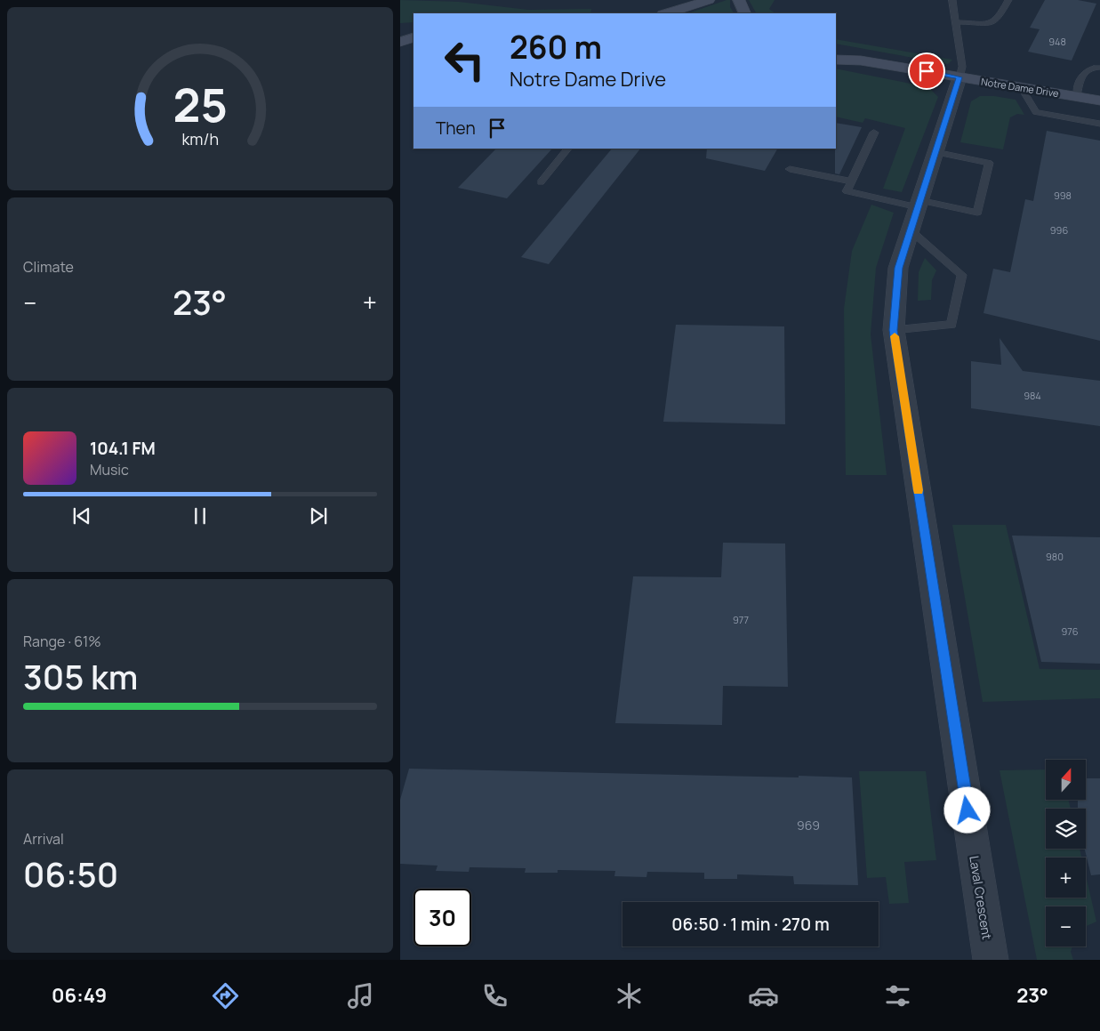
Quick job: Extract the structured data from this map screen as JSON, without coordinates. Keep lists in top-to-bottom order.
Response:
{
  "streets": {
    "street": ["Notre Dame Drive", "Laval Crescent"]
  },
  "crossings": [
    ["Notre Dame Drive", "Laval Crescent"]
  ],
  "house_numbers": [
    "948",
    "998",
    "996",
    "984",
    "980",
    "977",
    "976",
    "969"
  ],
  "north": "top",
  "page": {
    "turn": ["260 m", "Notre Dame Drive"],
    "then": "Then",
    "tile": [
      "Climate",
      ["Range · 61%", "305 km"],
      ["Arrival", "06:50"]
    ],
    "heat": ["−", "23°", "+"],
    "song": ["104.1 FM", "Music"],
    "map_buttons": ["+", "−"],
    "limit": "30",
    "trip": "06:50 · 1 min · 270 m",
    "tabs": ["06:49", "23°"],
    "gauge": ["25", "km/h"]
  }
}
